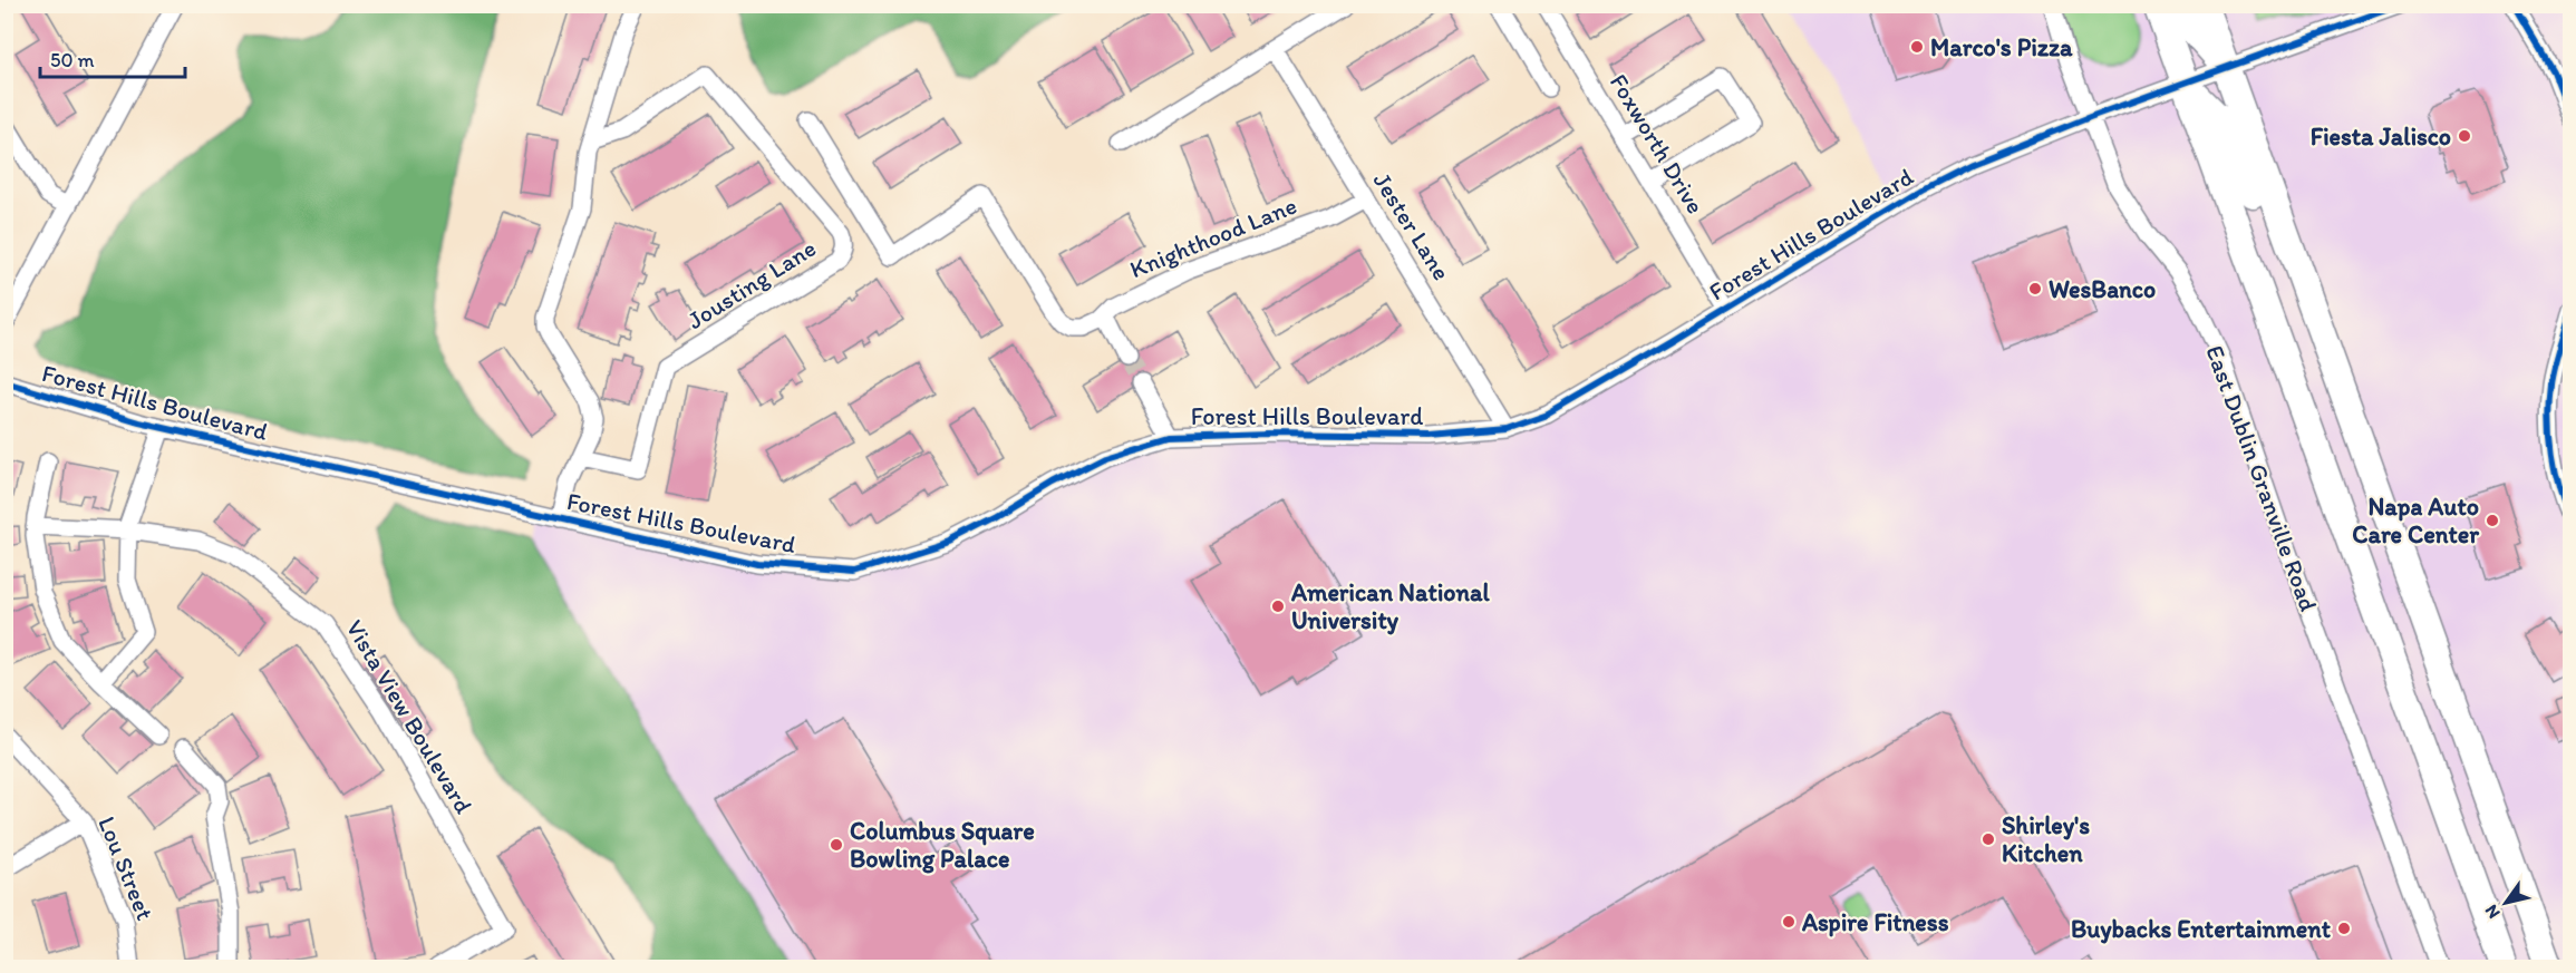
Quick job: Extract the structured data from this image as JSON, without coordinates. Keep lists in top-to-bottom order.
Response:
{
  "streets": {
    "street": [
      "Foxworth Drive",
      "Jester Lane",
      "Forest Hills Boulevard",
      "Knighthood Lane",
      "Jousting Lane",
      "East Dublin Granville Road",
      "Vista View Boulevard",
      "Lou Street"
    ]
  },
  "crossings": [
    ["Foxworth Drive", "Forest Hills Boulevard"],
    ["Jester Lane", "Forest Hills Boulevard"],
    ["Jester Lane", "Knighthood Lane"],
    ["Forest Hills Boulevard", "East Dublin Granville Road"]
  ],
  "places": [
    "Marco's Pizza",
    "Fiesta Jalisco",
    "WesBanco",
    "Napa Auto Care Center",
    "American National University",
    "Shirley's Kitchen",
    "Columbus Square Bowling Palace",
    "Aspire Fitness",
    "Buybacks Entertainment"
  ],
  "scale_bar": "50 m",
  "north": "bottom left"
}
